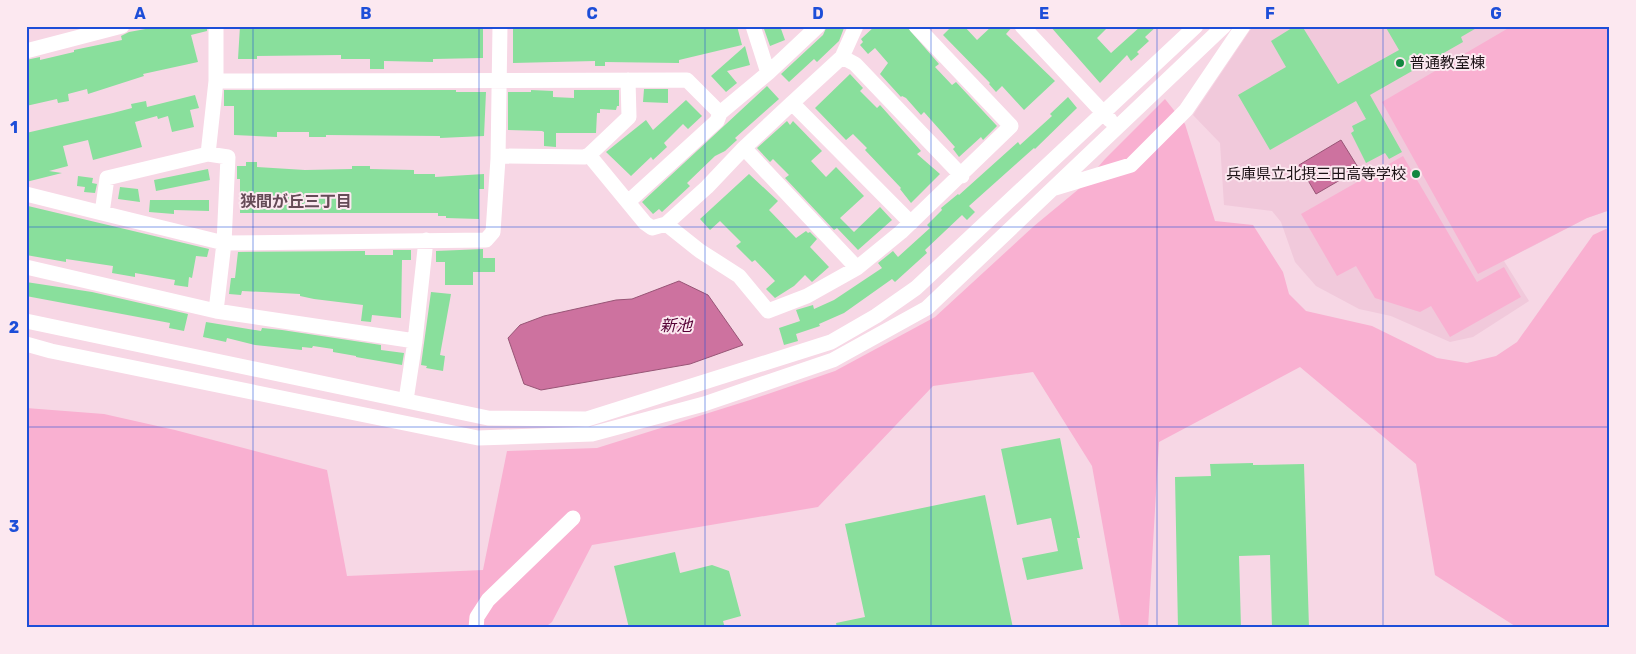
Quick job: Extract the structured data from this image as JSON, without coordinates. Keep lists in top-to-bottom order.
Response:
{
  "districts": ["狭間が丘三丁目"],
  "water": ["新池"],
  "places": ["普通教室棟", "兵庫県立北摂三田高等学校"],
  "grid": {
    "columns": [
      "A",
      "B",
      "C",
      "D",
      "E",
      "F",
      "G"
    ],
    "rows": ["1", "2", "3"]
  }
}
